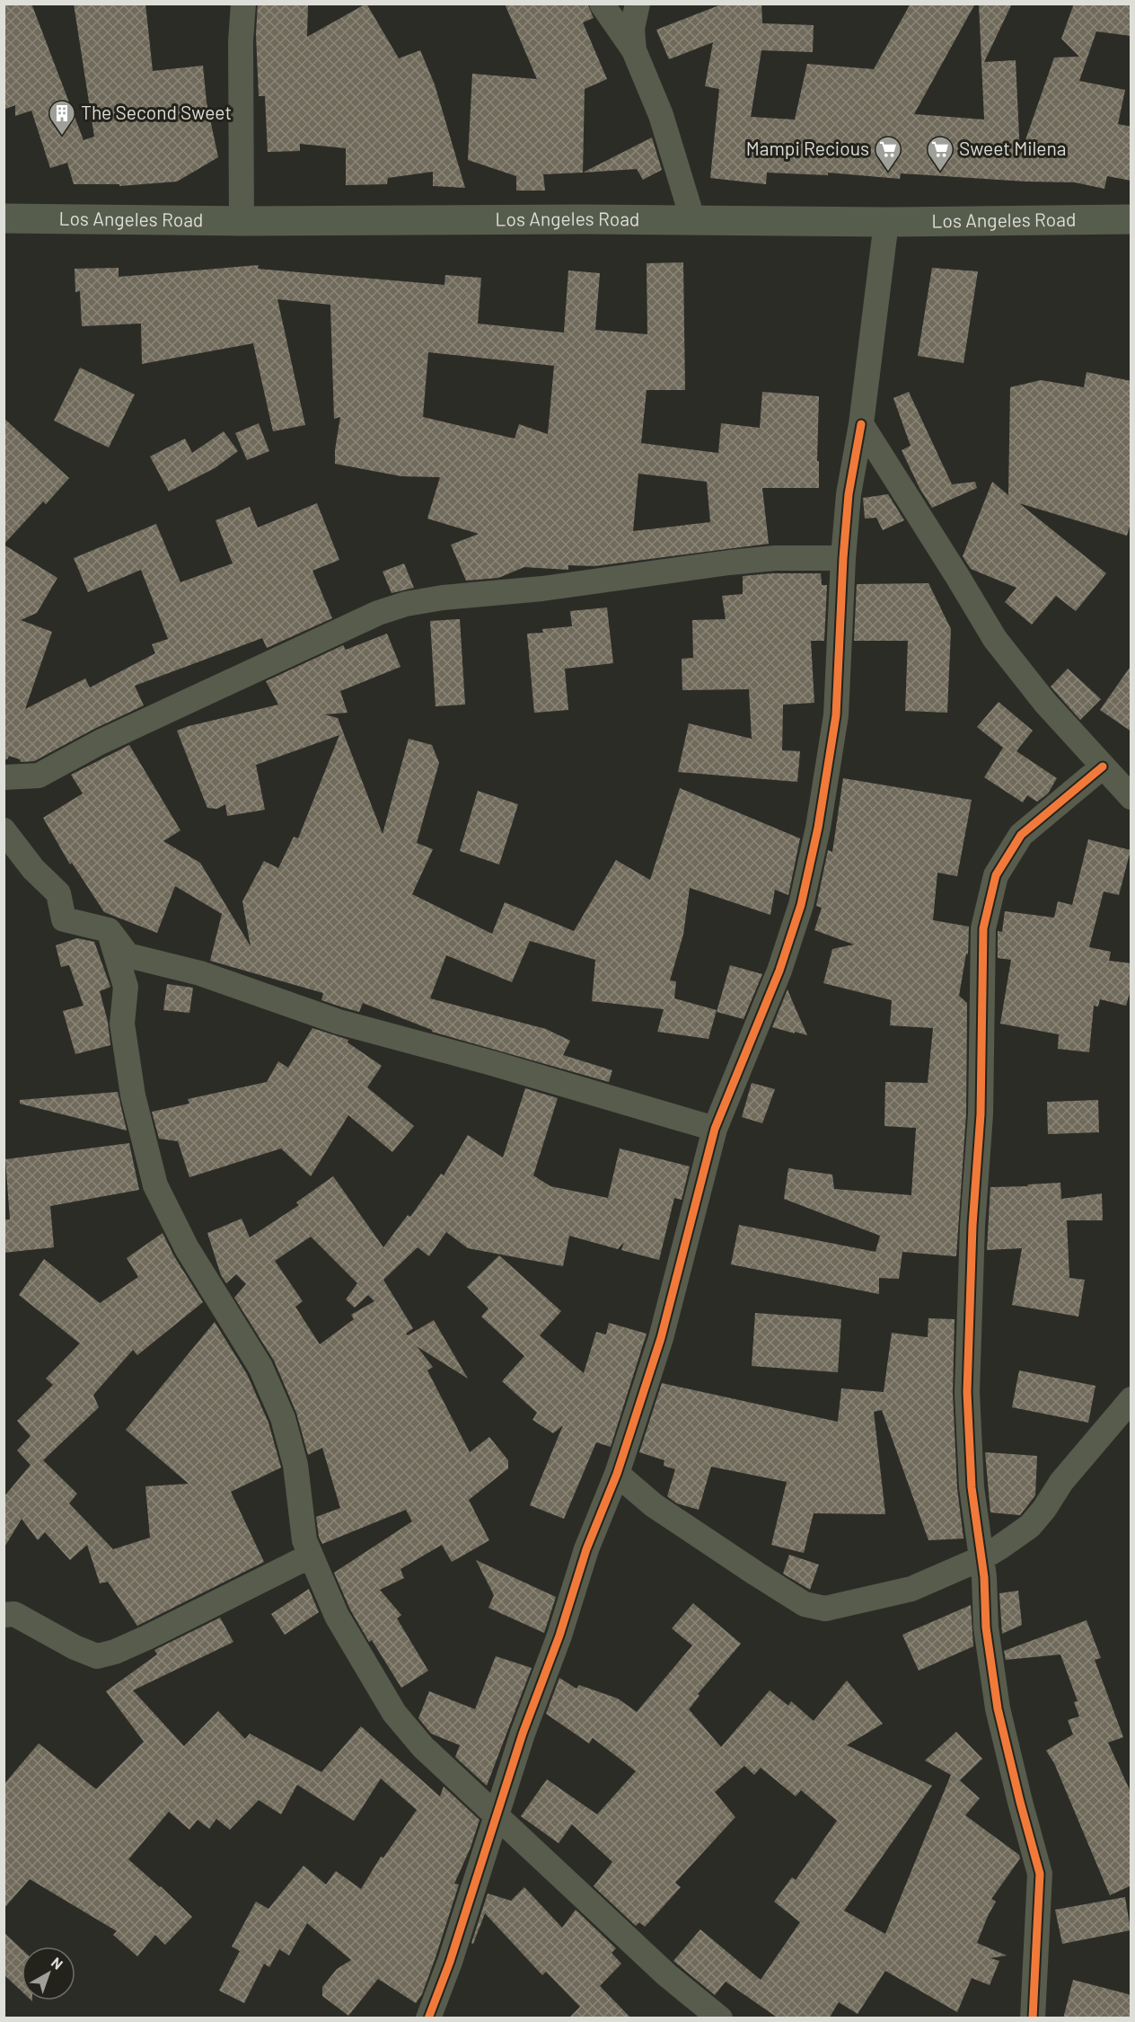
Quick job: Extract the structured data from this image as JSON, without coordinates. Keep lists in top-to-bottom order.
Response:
{
  "streets": {
    "main road": ["Los Angeles Road"]
  },
  "places": {
    "building": ["The Second Sweet"],
    "supermarket": ["Mampi Recious", "Sweet Milena"]
  },
  "north": "top right"
}
